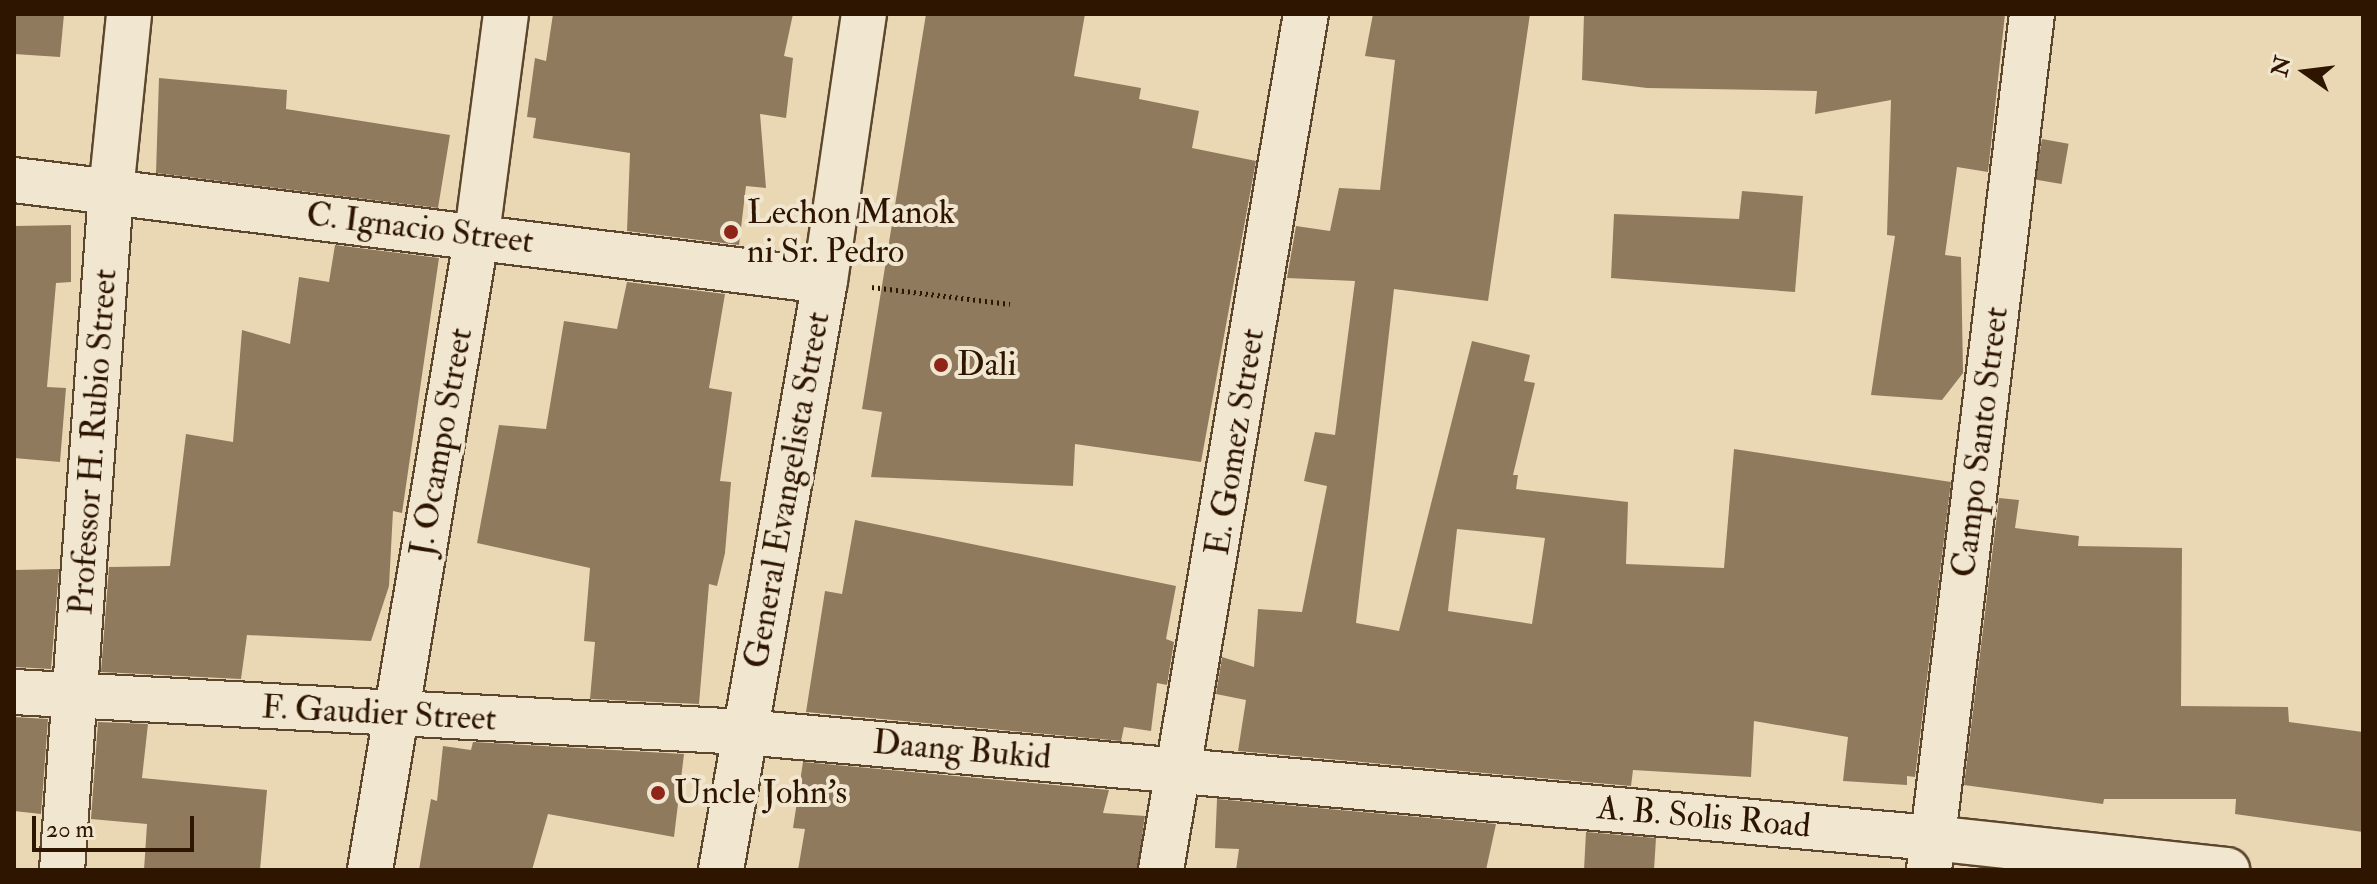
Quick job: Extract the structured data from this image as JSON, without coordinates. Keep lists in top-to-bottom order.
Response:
{
  "streets": {
    "street": [
      "C. Ignacio Street",
      "Professor H. Rubio Street",
      "J. Ocampo Street",
      "E. Gomez Street",
      "Campo Santo Street",
      "General Evangelista Street",
      "F. Gaudier Street",
      "Daang Bukid",
      "A. B. Solis Road"
    ]
  },
  "crossings": [
    ["C. Ignacio Street", "Professor H. Rubio Street"],
    ["C. Ignacio Street", "J. Ocampo Street"],
    ["C. Ignacio Street", "General Evangelista Street"],
    ["Professor H. Rubio Street", "F. Gaudier Street"],
    ["J. Ocampo Street", "F. Gaudier Street"],
    ["E. Gomez Street", "Daang Bukid"],
    ["E. Gomez Street", "A. B. Solis Road"],
    ["Campo Santo Street", "A. B. Solis Road"],
    ["General Evangelista Street", "F. Gaudier Street"],
    ["General Evangelista Street", "Daang Bukid"],
    ["F. Gaudier Street", "Daang Bukid"],
    ["Daang Bukid", "A. B. Solis Road"]
  ],
  "places": ["Lechon Manok ni Sr. Pedro", "Dali", "Uncle John's"],
  "scale_bar": "20 m",
  "north": "left"
}
